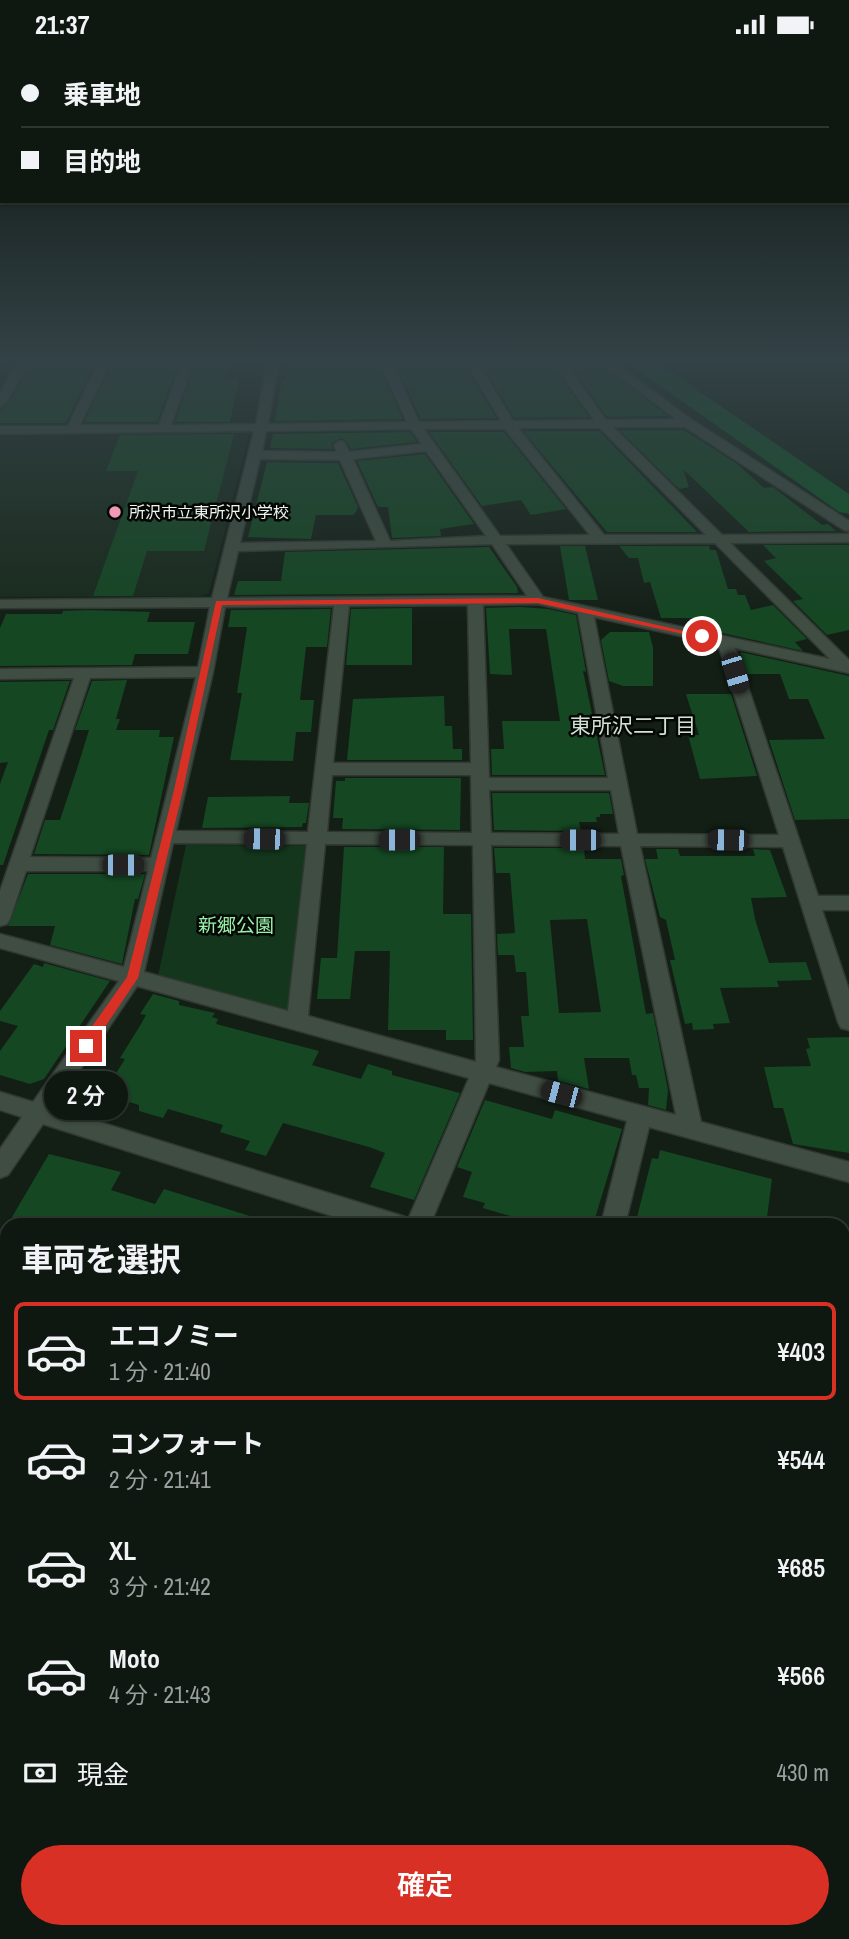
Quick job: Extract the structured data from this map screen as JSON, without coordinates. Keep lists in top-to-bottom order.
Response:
{
  "districts": ["東所沢二丁目"],
  "parks": ["新郷公園"],
  "places": ["所沢市立東所沢小学校"],
  "page": {
    "status": "21:37",
    "banner": ["乗車地", "目的地"],
    "bubble": "2 分",
    "heading": "車両を選択",
    "list": [
      {
        "name": "エコノミー",
        "note": "1 分 · 21:40",
        "value": "¥403"
      },
      {
        "name": "コンフォート",
        "note": "2 分 · 21:41",
        "value": "¥544"
      },
      {
        "name": "XL",
        "note": "3 分 · 21:42",
        "value": "¥685"
      },
      {
        "name": "Moto",
        "note": "4 分 · 21:43",
        "value": "¥566"
      }
    ],
    "pay": ["現金", "430 m"],
    "buttons": "確定"
  }
}
